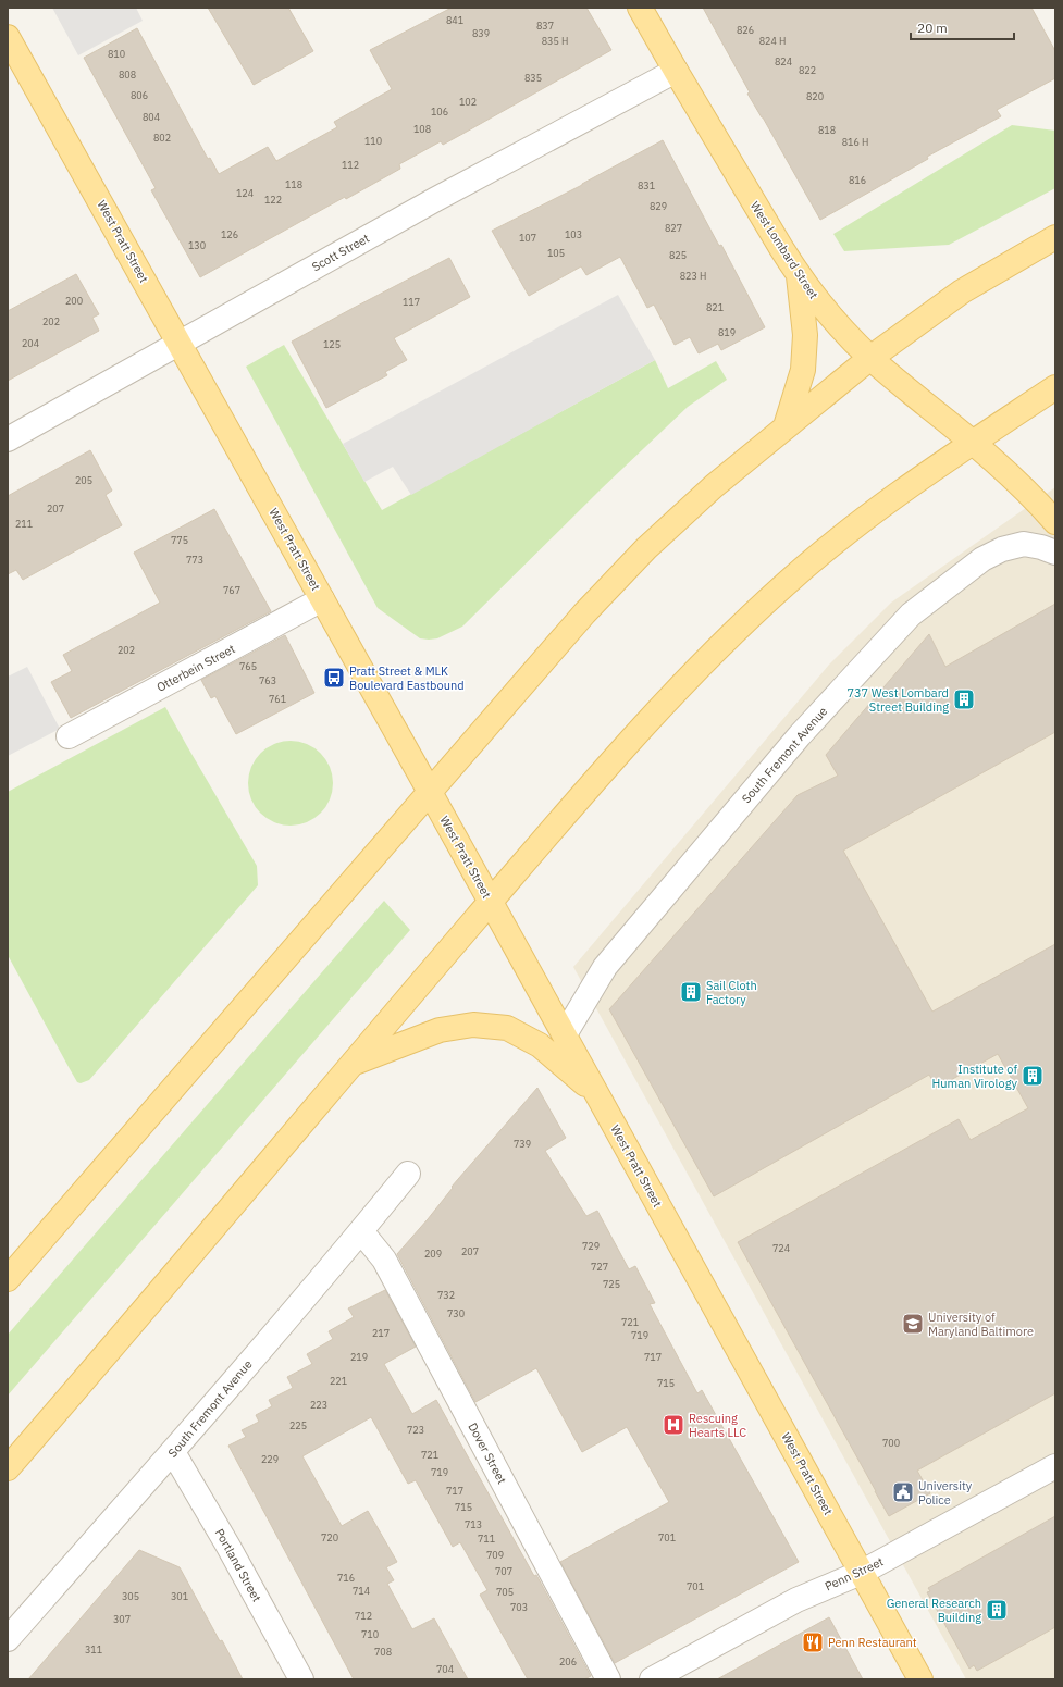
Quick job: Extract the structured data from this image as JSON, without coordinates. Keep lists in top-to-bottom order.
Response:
{
  "streets": {
    "main road": ["West Pratt Street", "West Lombard Street"],
    "street": [
      "Scott Street",
      "Otterbein Street",
      "South Fremont Avenue",
      "Dover Street",
      "Portland Street",
      "Penn Street"
    ]
  },
  "crossings": [
    ["West Pratt Street", "Scott Street"],
    ["West Pratt Street", "Otterbein Street"],
    ["West Pratt Street", "South Fremont Avenue"],
    ["West Pratt Street", "Penn Street"],
    ["West Lombard Street", "Scott Street"],
    ["South Fremont Avenue", "Dover Street"],
    ["South Fremont Avenue", "Portland Street"]
  ],
  "places": {
    "bus stop": ["Pratt Street & MLK Boulevard Eastbound"],
    "building": [
      "737 West Lombard Street Building",
      "Sail Cloth Factory",
      "Institute of Human Virology",
      "General Research Building"
    ],
    "school or university": ["University of Maryland Baltimore"],
    "hospital": ["Rescuing Hearts LLC"],
    "public building": ["University Police"],
    "restaurant": ["Penn Restaurant"]
  },
  "house_numbers": [
    "841",
    "837",
    "826",
    "839",
    "835 H",
    "824 H",
    "810",
    "824",
    "822",
    "808",
    "835",
    "806",
    "820",
    "102",
    "106",
    "804",
    "108",
    "818",
    "802",
    "110",
    "816 H",
    "112",
    "816",
    "118",
    "831",
    "124",
    "122",
    "829",
    "827",
    "126",
    "103",
    "107",
    "130",
    "105",
    "825",
    "823 H",
    "200",
    "117",
    "821",
    "202",
    "819",
    "204",
    "125",
    "205",
    "207",
    "211",
    "775",
    "773",
    "767",
    "202",
    "765",
    "763",
    "761",
    "739",
    "729",
    "724",
    "207",
    "209",
    "727",
    "725",
    "732",
    "730",
    "721",
    "217",
    "719",
    "219",
    "717",
    "221",
    "715",
    "223",
    "225",
    "723",
    "700",
    "721",
    "229",
    "719",
    "717",
    "715",
    "713",
    "720",
    "701",
    "711",
    "709",
    "707",
    "716",
    "701",
    "714",
    "705",
    "305",
    "301",
    "703",
    "712",
    "307",
    "710",
    "311",
    "708",
    "206",
    "704"
  ],
  "scale_bar": "20 m"
}
